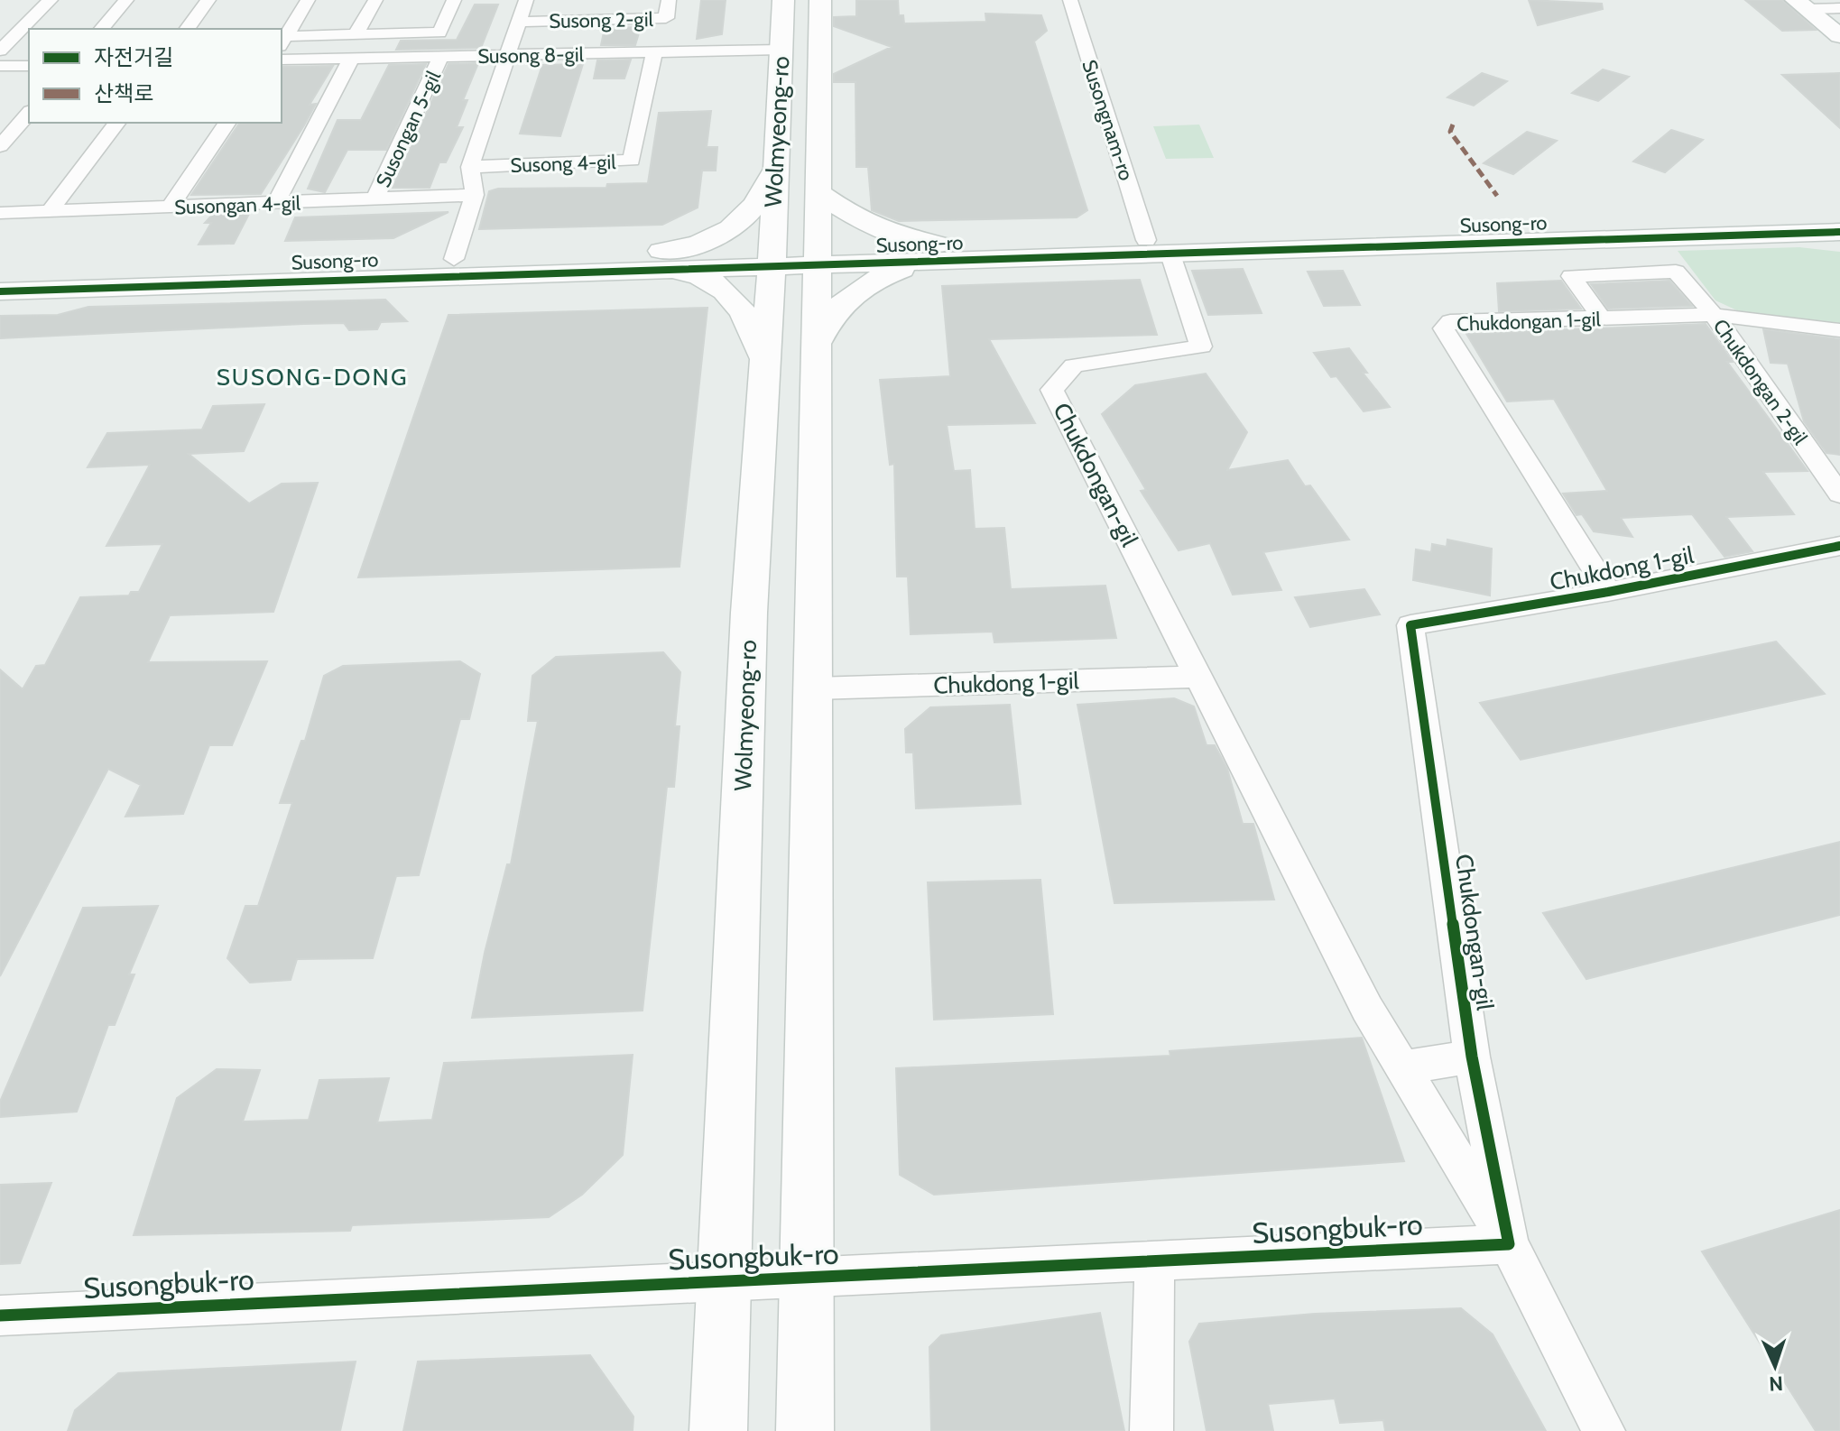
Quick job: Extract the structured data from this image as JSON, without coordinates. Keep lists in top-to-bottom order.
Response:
{
  "streets": {
    "street": [
      "Susong 2-gil",
      "Susong 8-gil",
      "Susongnam-ro",
      "Susongan 5-gil",
      "Wolmyeong-ro",
      "Susong 4-gil",
      "Susongan 4-gil",
      "Susong-ro",
      "Chukdongan 1-gil",
      "Chukdongan 2-gil",
      "Chukdongan-gil",
      "Chukdong 1-gil",
      "Susongbuk-ro"
    ]
  },
  "crossings": [
    ["Susong 8-gil", "Susongan 5-gil"],
    ["Susong 8-gil", "Wolmyeong-ro"],
    ["Susong 8-gil", "Susong 4-gil"],
    ["Susongnam-ro", "Susong-ro"],
    ["Susongan 5-gil", "Susongan 4-gil"],
    ["Wolmyeong-ro", "Susong-ro"],
    ["Wolmyeong-ro", "Chukdong 1-gil"],
    ["Wolmyeong-ro", "Susongbuk-ro"],
    ["Susong-ro", "Chukdongan-gil"],
    ["Chukdongan 1-gil", "Chukdongan 2-gil"],
    ["Chukdongan 1-gil", "Chukdong 1-gil"],
    ["Chukdongan-gil", "Chukdong 1-gil"],
    ["Chukdongan-gil", "Susongbuk-ro"]
  ],
  "districts": ["SUSONG-DONG"],
  "legend": ["자전거길", "산책로"],
  "north": "bottom"
}
